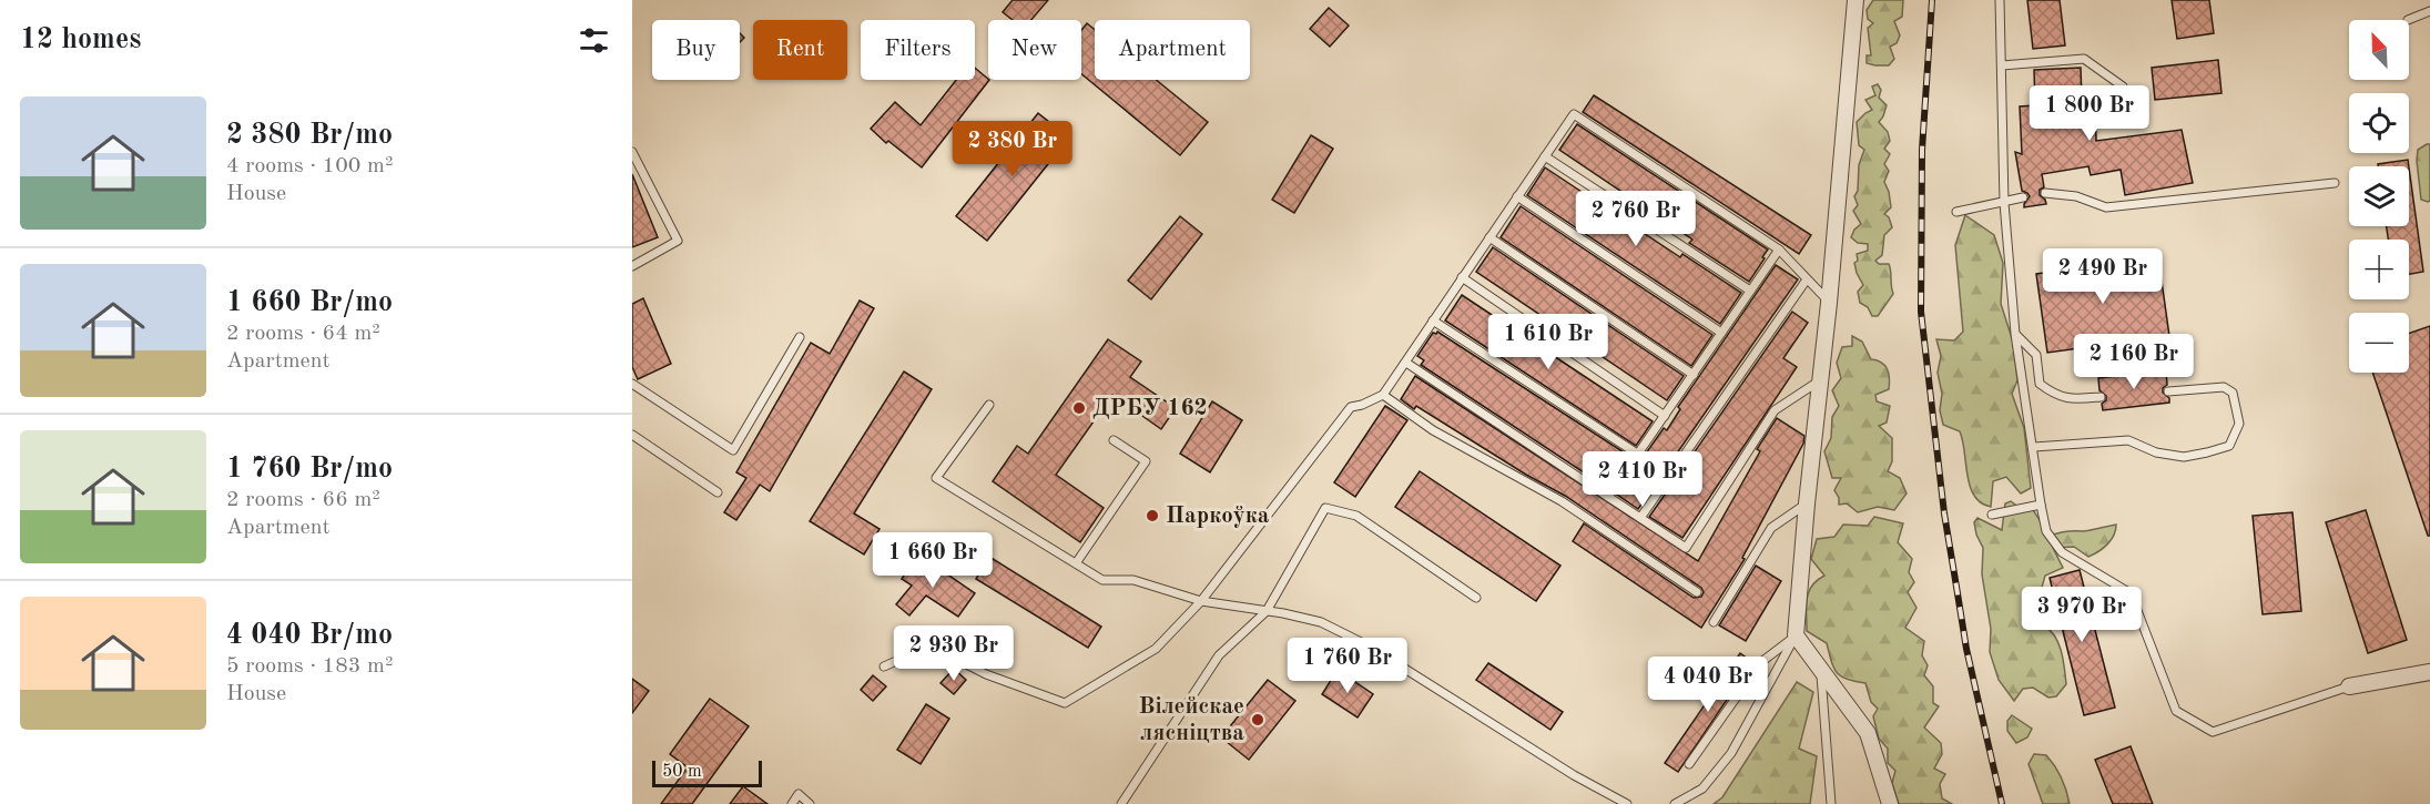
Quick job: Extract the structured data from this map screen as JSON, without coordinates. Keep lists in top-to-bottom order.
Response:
{
  "places": ["ДРБУ 162", "Паркоўка", "Вілейскае лясніцтва"],
  "scale_bar": "50 m",
  "north": "top left",
  "page": {
    "heading": "12 homes",
    "map_buttons": ["+", "−"],
    "chip": [
      "Buy",
      "Rent",
      "Filters",
      "New",
      "Apartment"
    ],
    "list": [
      {
        "name": "2 380 Br/mo",
        "note": "4 rooms · 100 m² · House"
      },
      {
        "name": "1 660 Br/mo",
        "note": "2 rooms · 64 m² · Apartment"
      },
      {
        "name": "1 760 Br/mo",
        "note": "2 rooms · 66 m² · Apartment"
      },
      {
        "name": "4 040 Br/mo",
        "note": "5 rooms · 183 m² · House"
      }
    ],
    "price": [
      "1 800 Br",
      "2 380 Br",
      "2 760 Br",
      "2 490 Br",
      "1 610 Br",
      "2 160 Br",
      "2 410 Br",
      "1 660 Br",
      "3 970 Br",
      "2 930 Br",
      "1 760 Br",
      "4 040 Br"
    ],
    "scale": "50 m"
  }
}
